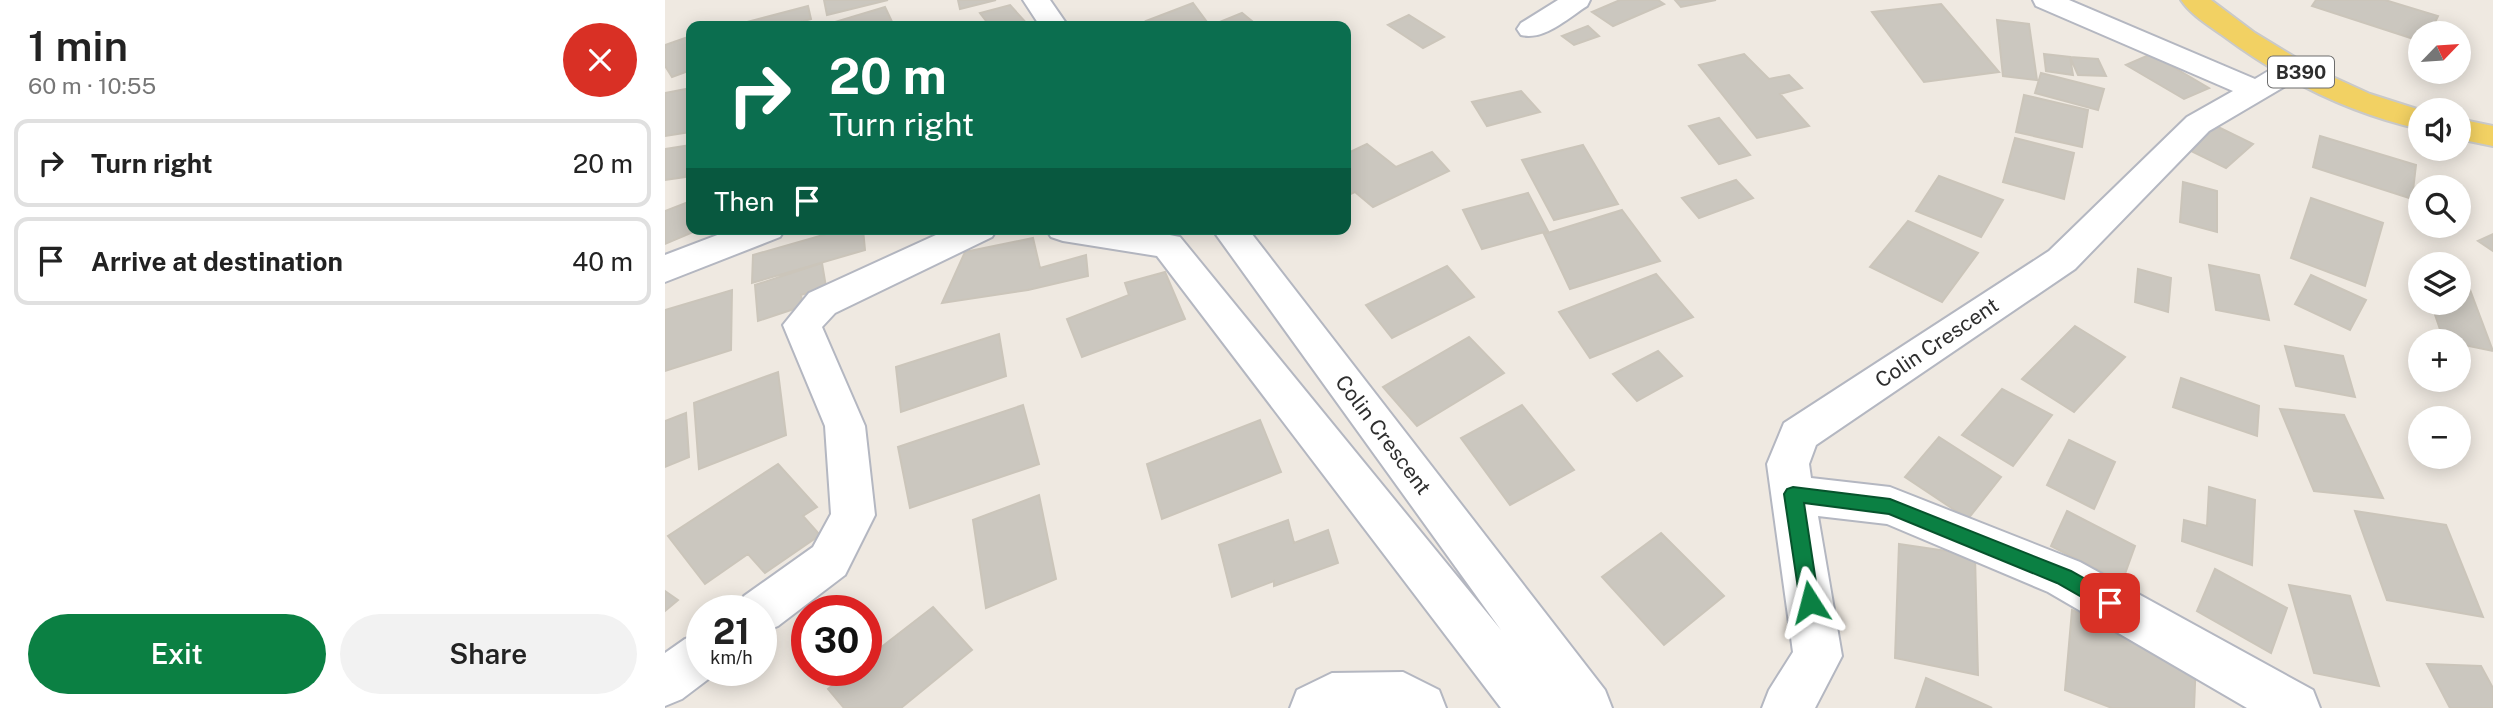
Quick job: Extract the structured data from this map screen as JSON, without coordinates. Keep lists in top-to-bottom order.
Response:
{
  "streets": {
    "main road": ["B390"],
    "street": ["Colin Crescent"]
  },
  "crossings": [
    ["B390", "Colin Crescent"]
  ],
  "north": "top right",
  "page": {
    "heading": ["1 min", "60 m · 10:55"],
    "map_buttons": ["+", "−"],
    "turn": ["20 m", "Turn right"],
    "list": [
      {
        "name": "Turn right",
        "value": "20 m"
      },
      {
        "name": "Arrive at destination",
        "value": "40 m"
      }
    ],
    "then": "Then",
    "speed": "21 km/h",
    "limit": "30",
    "buttons": ["Exit", "Share"]
  }
}
